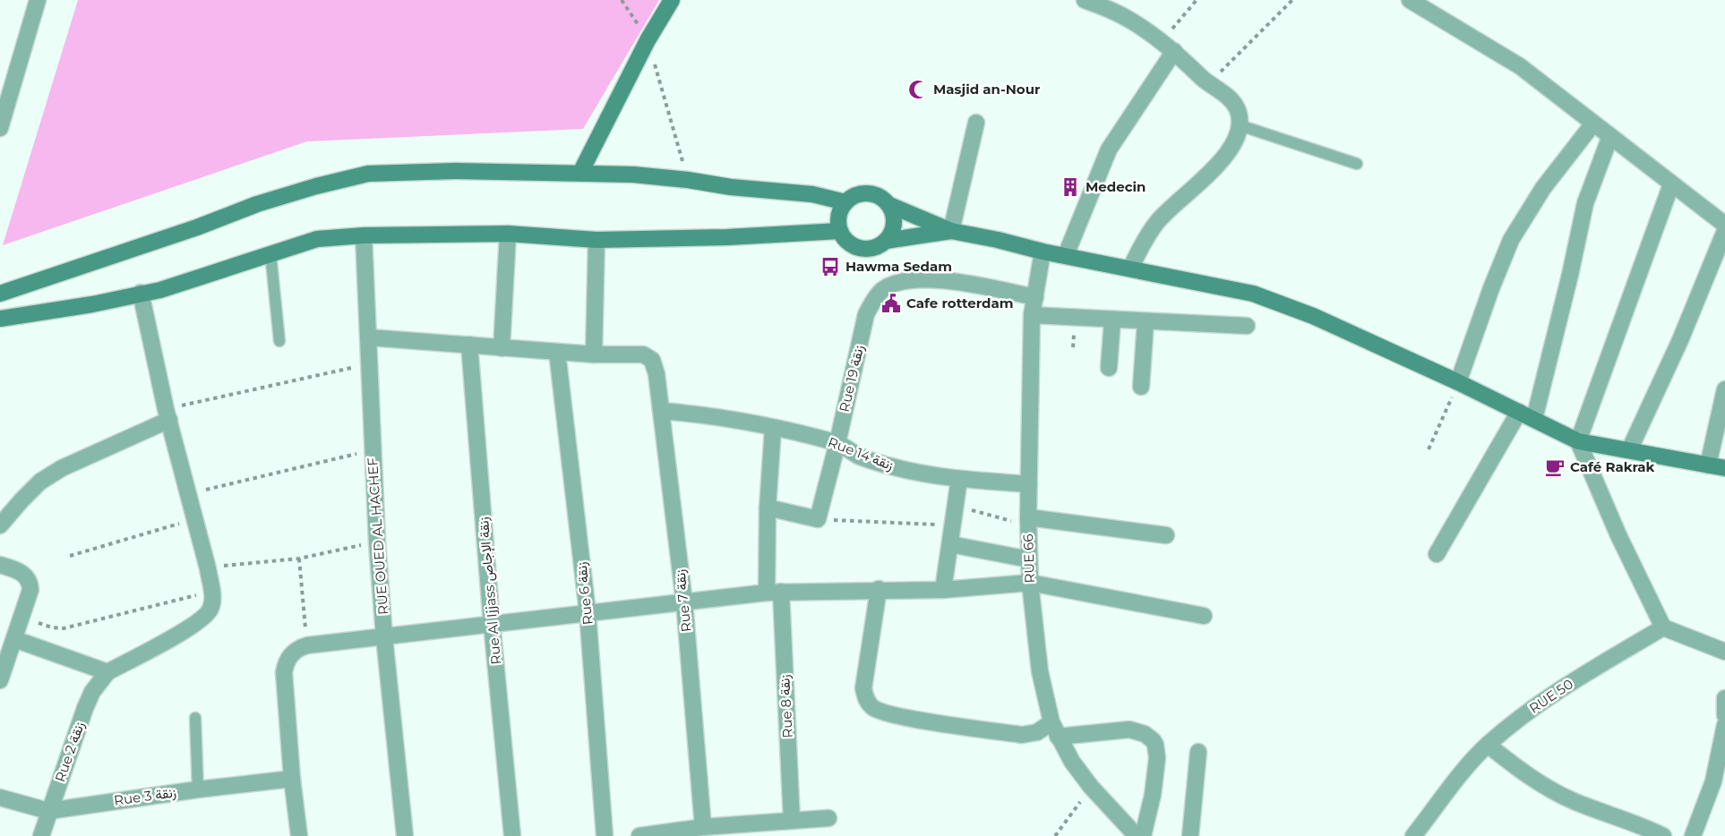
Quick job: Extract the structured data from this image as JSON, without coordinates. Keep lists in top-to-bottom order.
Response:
{
  "streets": {
    "street": [
      "Rue 19 زنقة",
      "Rue 14 زنقة",
      "RUE OUED AL HACHEF",
      "RUE 66",
      "Rue Al Ijjass زنقة الإجاص",
      "Rue 6 زنقة",
      "Rue 7 زنقة",
      "RUE 50",
      "Rue 8 زنقة",
      "Rue 2 زنقة",
      "Rue 3 زنقة"
    ]
  },
  "crossings": [
    ["Rue 19 زنقة", "Rue 14 زنقة"],
    ["Rue 19 زنقة", "RUE 66"],
    ["Rue 14 زنقة", "RUE 66"],
    ["Rue 14 زنقة", "Rue 7 زنقة"],
    ["Rue 14 زنقة", "Rue 8 زنقة"],
    ["Rue 2 زنقة", "Rue 3 زنقة"]
  ],
  "places": {
    "mosque": ["Masjid an-Nour"],
    "building": ["Medecin"],
    "bus stop": ["Hawma Sedam"],
    "public building": ["Cafe rotterdam"],
    "cafe": ["Café Rakrak"]
  }
}
